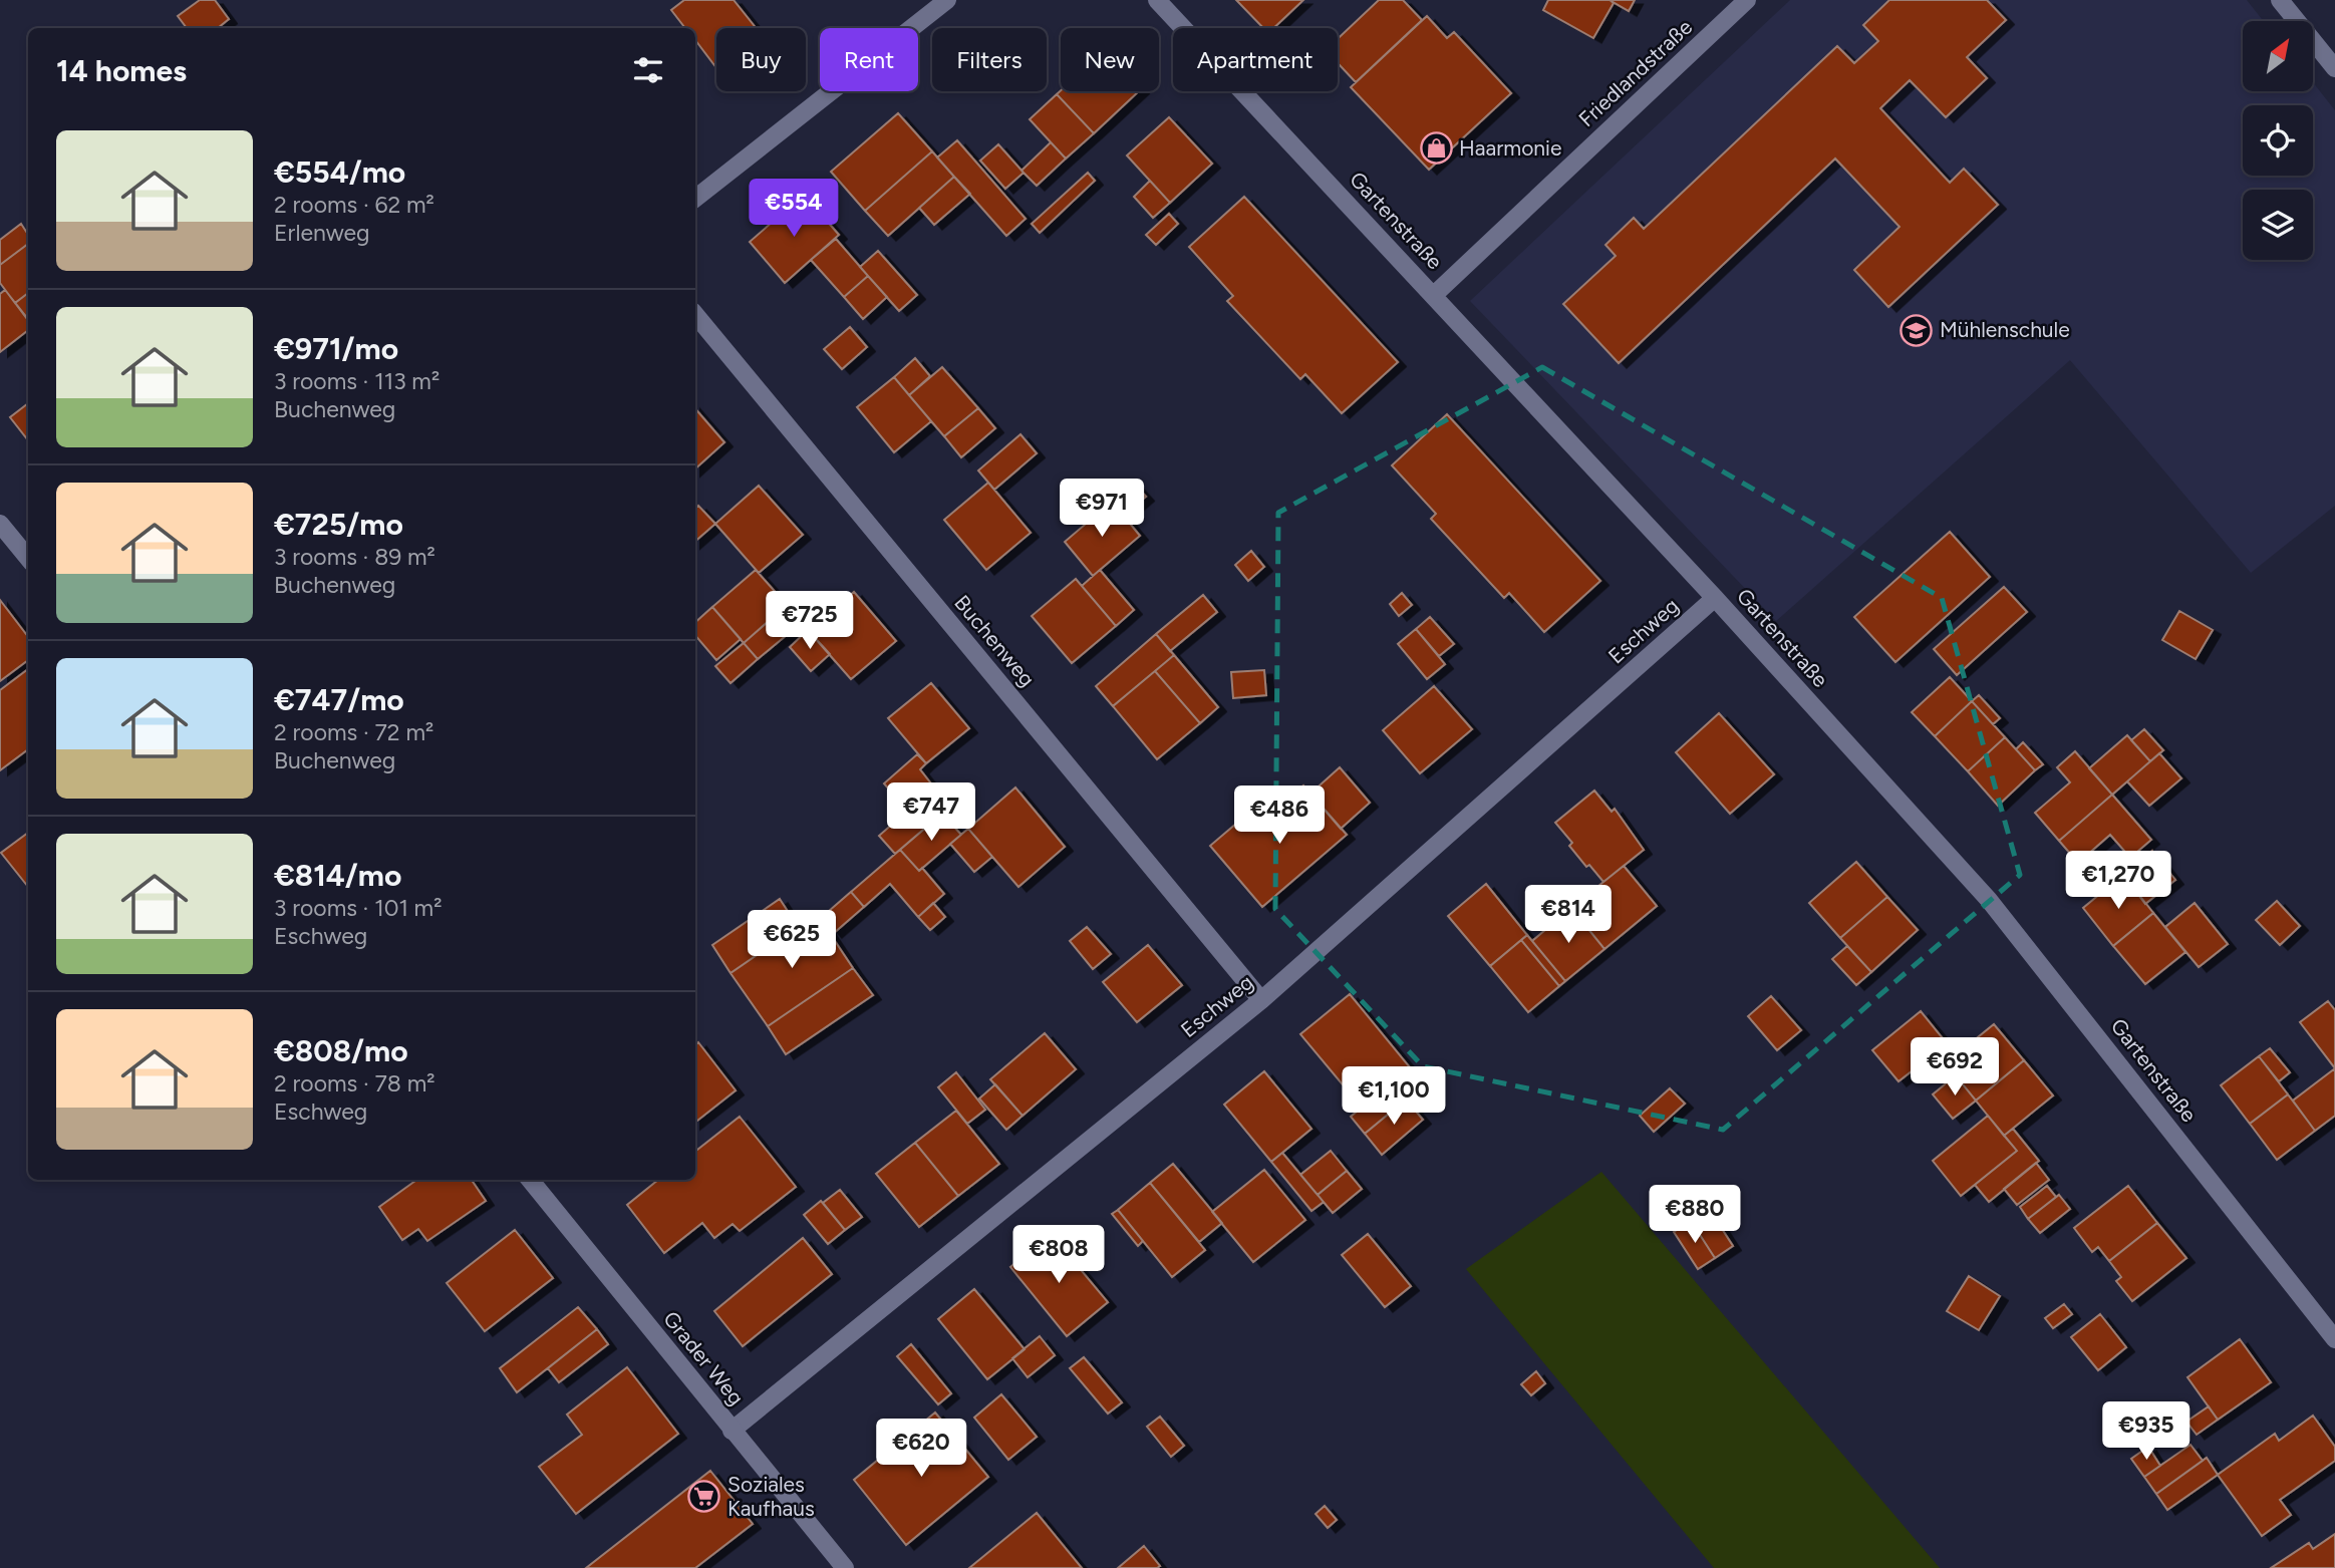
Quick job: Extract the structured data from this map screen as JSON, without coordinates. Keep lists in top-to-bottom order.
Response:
{
  "streets": {
    "street": [
      "Friedlandstraße",
      "Gartenstraße",
      "Eschweg",
      "Buchenweg",
      "Grader Weg"
    ]
  },
  "crossings": [
    ["Friedlandstraße", "Gartenstraße"],
    ["Gartenstraße", "Eschweg"],
    ["Eschweg", "Buchenweg"],
    ["Eschweg", "Grader Weg"]
  ],
  "places": {
    "shop": ["Haarmonie"],
    "school or university": ["Mühlenschule"],
    "supermarket": ["Soziales Kaufhaus"]
  },
  "north": "top right",
  "page": {
    "chip": [
      "Buy",
      "Rent",
      "Filters",
      "New",
      "Apartment"
    ],
    "heading": "14 homes",
    "list": [
      {
        "name": "€554/mo",
        "note": "2 rooms · 62 m² · Erlenweg"
      },
      {
        "name": "€971/mo",
        "note": "3 rooms · 113 m² · Buchenweg"
      },
      {
        "name": "€725/mo",
        "note": "3 rooms · 89 m² · Buchenweg"
      },
      {
        "name": "€747/mo",
        "note": "2 rooms · 72 m² · Buchenweg"
      },
      {
        "name": "€814/mo",
        "note": "3 rooms · 101 m² · Eschweg"
      },
      {
        "name": "€808/mo",
        "note": "2 rooms · 78 m² · Eschweg"
      }
    ],
    "price": [
      "€554",
      "€971",
      "€725",
      "€747",
      "€486",
      "€1,270",
      "€814",
      "€625",
      "€692",
      "€1,100",
      "€880",
      "€808",
      "€935",
      "€620"
    ]
  }
}
